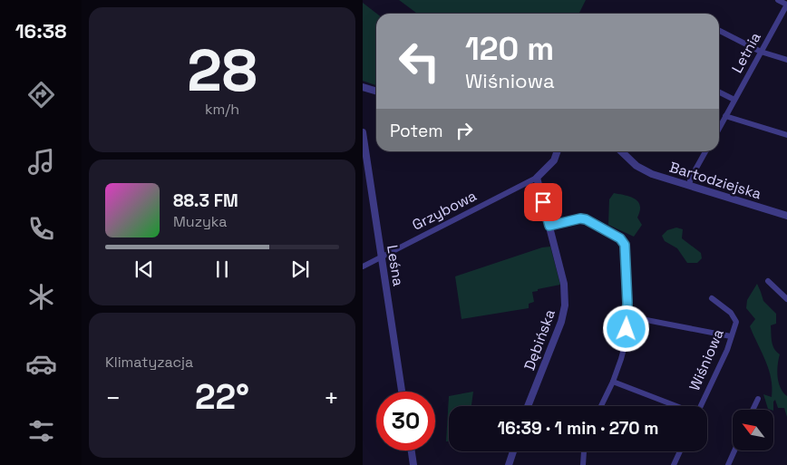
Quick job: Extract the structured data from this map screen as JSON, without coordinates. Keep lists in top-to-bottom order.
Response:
{
  "streets": {
    "street": [
      "Letnia",
      "Bartodziejska",
      "Grzybowa",
      "Leśna",
      "Dębińska",
      "Wiśniowa"
    ]
  },
  "crossings": [
    ["Grzybowa", "Leśna"],
    ["Grzybowa", "Dębińska"]
  ],
  "north": "top left",
  "page": {
    "tabs": "16:38",
    "tile": [
      ["28", "km/h"],
      "Klimatyzacja"
    ],
    "turn": ["120 m", "Wiśniowa"],
    "then": "Potem",
    "song": ["88.3 FM", "Muzyka"],
    "heat": ["−", "22°", "+"],
    "limit": "30",
    "trip": "16:39 · 1 min · 270 m"
  }
}
